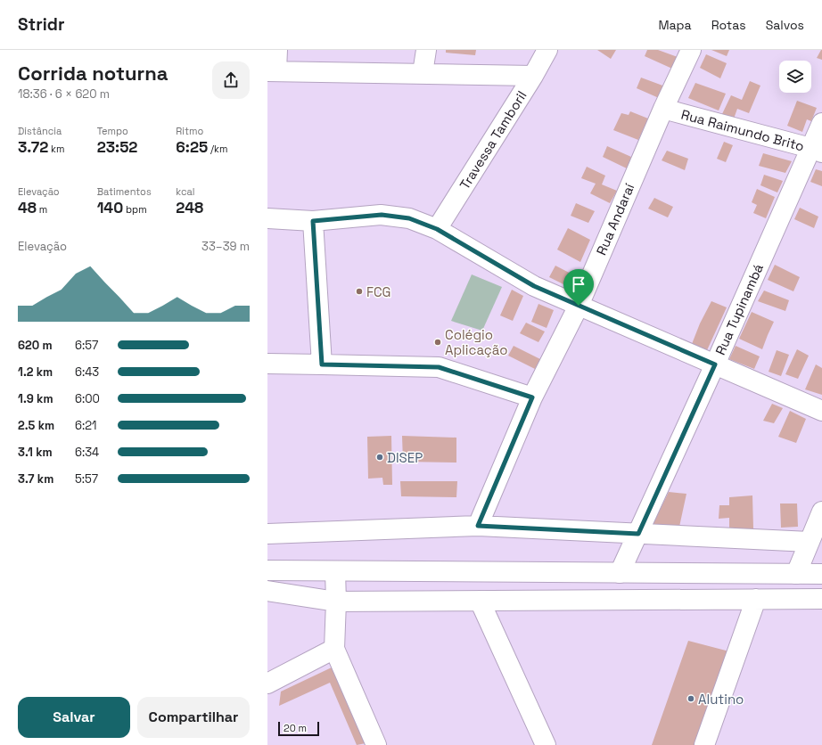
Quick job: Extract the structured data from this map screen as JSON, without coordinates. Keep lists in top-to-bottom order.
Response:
{
  "streets": {
    "main road": [
      "Rua Raimundo Brito",
      "Travessa Tamboril",
      "Rua Andaraí",
      "Rua Tupinambá"
    ]
  },
  "crossings": [
    ["Rua Raimundo Brito", "Rua Andaraí"],
    ["Rua Raimundo Brito", "Rua Tupinambá"]
  ],
  "places": [
    "FCG",
    "Colégio Aplicação",
    "DISEP",
    "Alutino"
  ],
  "scale_bar": "20 m",
  "page": {
    "header": "Stridr",
    "nav": ["Mapa", "Rotas", "Salvos"],
    "heading": ["Corrida noturna", "18:36 · 6 × 620 m"],
    "stats": [
      ["Distância", "3.72 km"],
      ["Tempo", "23:52"],
      ["Ritmo", "6:25 /km"],
      ["Elevação", "48 m"],
      ["Batimentos", "140 bpm"],
      ["kcal", "248"]
    ],
    "chart": ["Elevação", "33–39 m"],
    "list": [
      {
        "name": "620 m",
        "note": "6:57"
      },
      {
        "name": "1.2 km",
        "note": "6:43"
      },
      {
        "name": "1.9 km",
        "note": "6:00"
      },
      {
        "name": "2.5 km",
        "note": "6:21"
      },
      {
        "name": "3.1 km",
        "note": "6:34"
      },
      {
        "name": "3.7 km",
        "note": "5:57"
      }
    ],
    "buttons": ["Salvar", "Compartilhar"],
    "scale": "20 m"
  }
}
